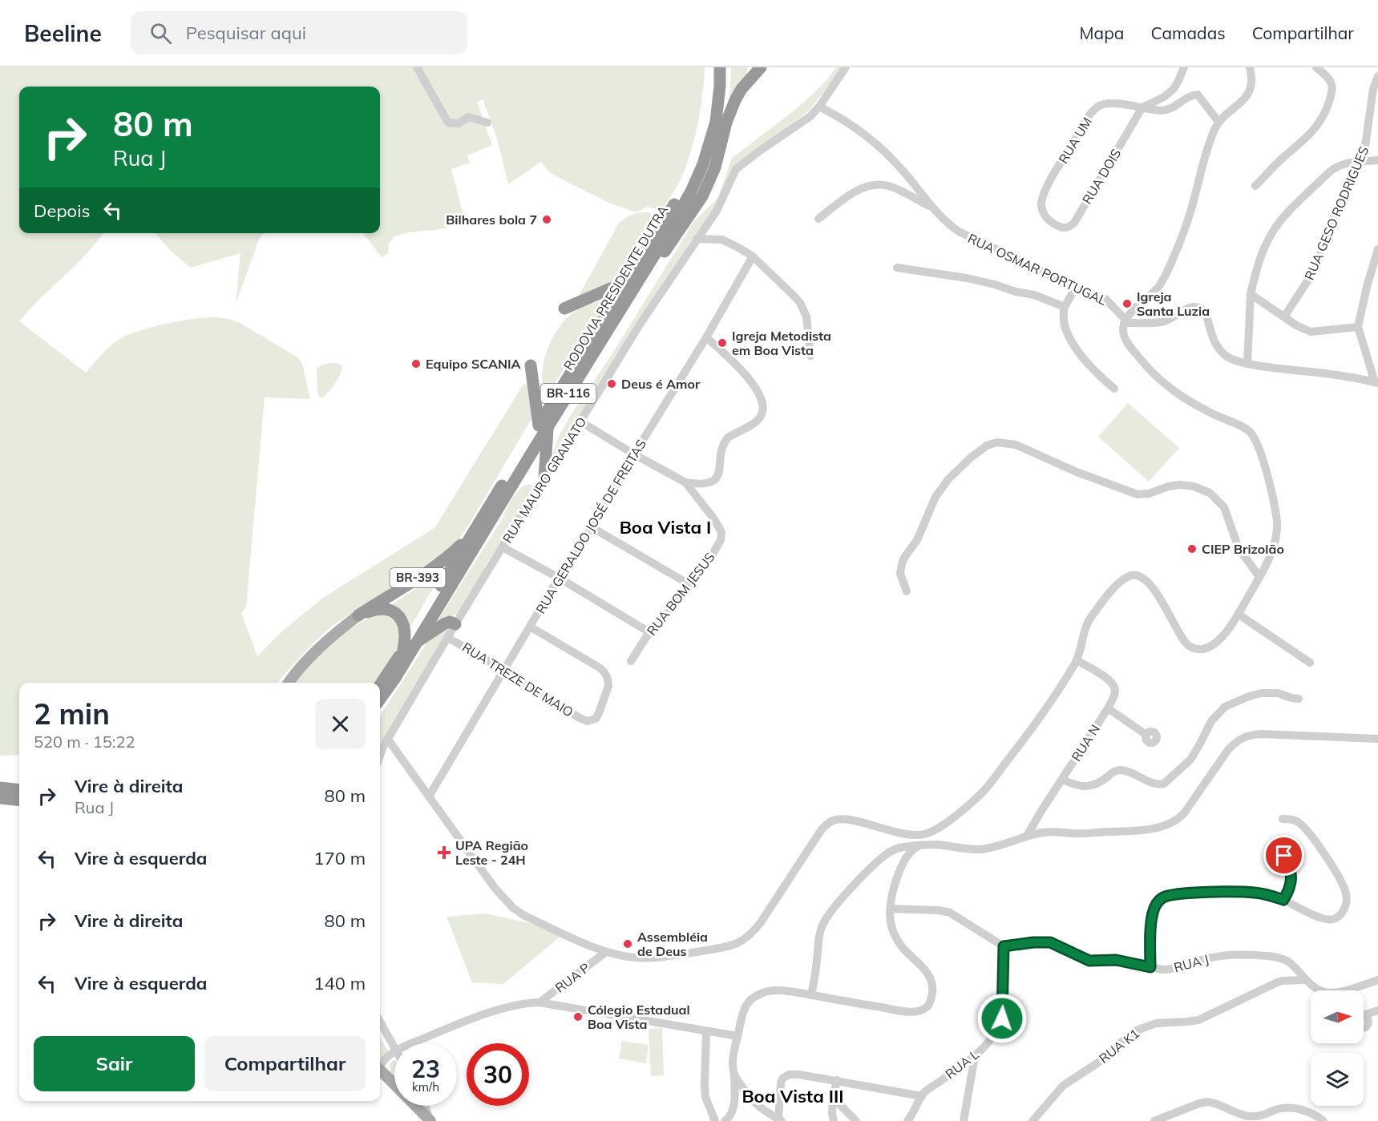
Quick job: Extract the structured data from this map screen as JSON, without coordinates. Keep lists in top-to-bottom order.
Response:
{
  "streets": {
    "highway": ["RODOVIA PRESIDENTE DUTRA", "BR-116", "BR-393"],
    "street": [
      "RUA UM",
      "RUA DOIS",
      "RUA GESO RODRIGUES",
      "RUA OSMAR PORTUGAL",
      "RUA MAURO GRANATO",
      "RUA GERALDO JOSÉ DE FREITAS",
      "RUA BOM JESUS",
      "RUA TREZE DE MAIO",
      "RUA N",
      "RUA J",
      "RUA P",
      "RUA K1",
      "RUA L"
    ]
  },
  "crossings": [
    ["RUA UM", "RUA DOIS"],
    ["RUA OSMAR PORTUGAL", "RUA MAURO GRANATO"],
    ["RODOVIA PRESIDENTE DUTRA", "BR-393"],
    ["RUA MAURO GRANATO", "RUA BOM JESUS"],
    ["RUA MAURO GRANATO", "RUA TREZE DE MAIO"],
    ["RUA GERALDO JOSÉ DE FREITAS", "RUA BOM JESUS"],
    ["RUA GERALDO JOSÉ DE FREITAS", "RUA TREZE DE MAIO"],
    ["RUA J", "RUA K1"],
    ["RUA J", "RUA L"]
  ],
  "districts": ["Boa Vista I", "Boa Vista III"],
  "places": {
    "other": [
      "Bilhares bola 7",
      "Igreja Santa Luzia",
      "Igreja Metodista em Boa Vista",
      "Equipo SCANIA",
      "Deus é Amor",
      "CIEP Brizolão",
      "Assembléia de Deus",
      "Cólegio Estadual Boa Vista"
    ],
    "health": ["UPA Região Leste - 24H"]
  },
  "north": "right",
  "page": {
    "header": "Beeline",
    "search": "Pesquisar aqui",
    "nav": ["Mapa", "Camadas", "Compartilhar"],
    "turn": ["80 m", "Rua J"],
    "then": "Depois",
    "heading": ["2 min", "520 m · 15:22"],
    "list": [
      {
        "name": "Vire à direita",
        "note": "Rua J",
        "value": "80 m"
      },
      {
        "name": "Vire à esquerda",
        "value": "170 m"
      },
      {
        "name": "Vire à direita",
        "value": "80 m"
      },
      {
        "name": "Vire à esquerda",
        "value": "140 m"
      }
    ],
    "buttons": ["Sair", "Compartilhar"],
    "speed": "23 km/h",
    "limit": "30"
  }
}
